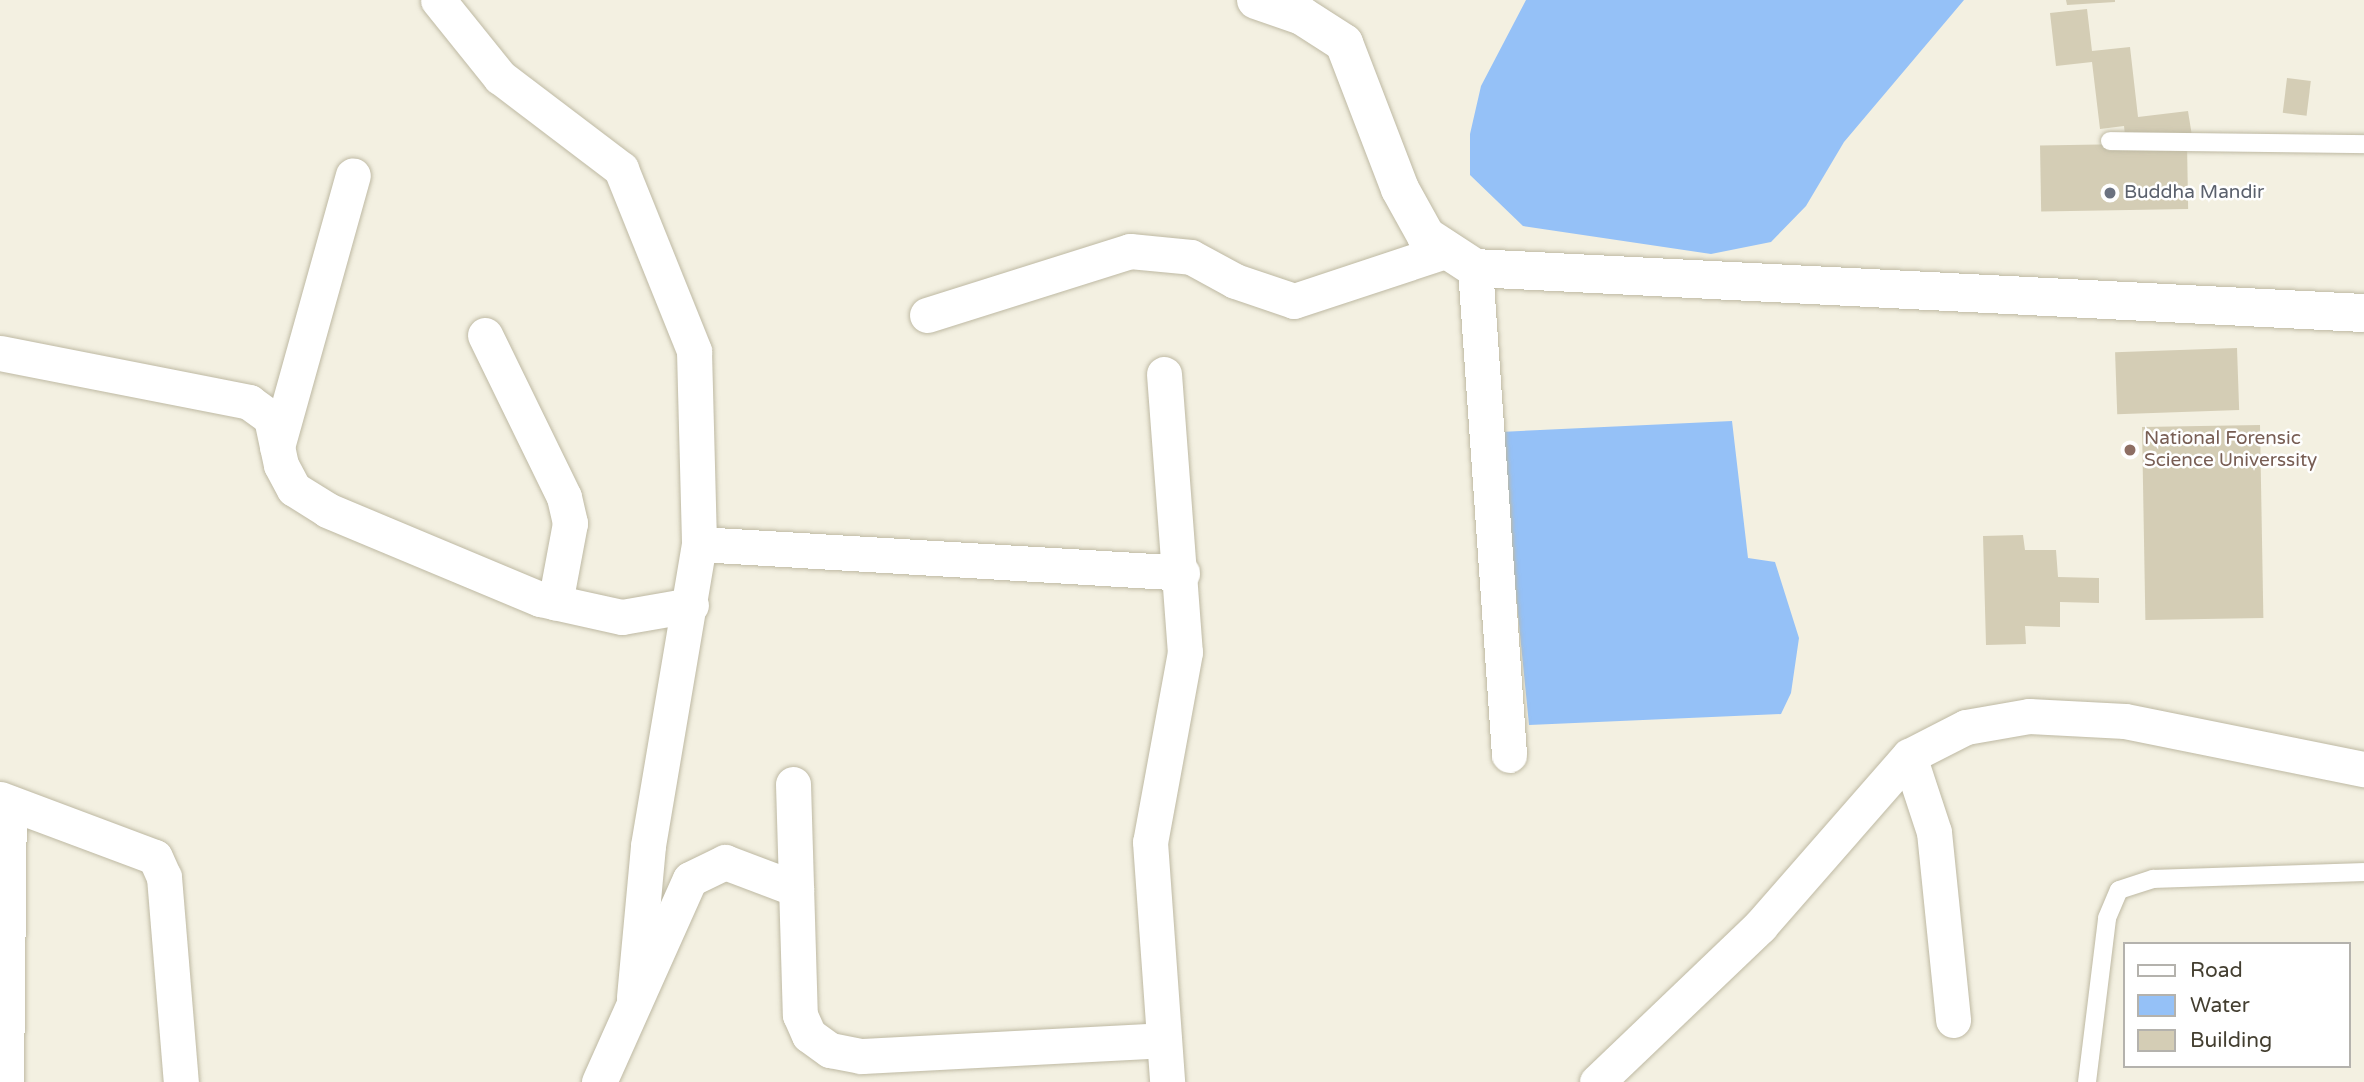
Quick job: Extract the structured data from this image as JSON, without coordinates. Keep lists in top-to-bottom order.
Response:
{
  "places": ["Buddha Mandir", "National Forensic Science Universsity"],
  "legend": ["Road", "Water", "Building"]
}
